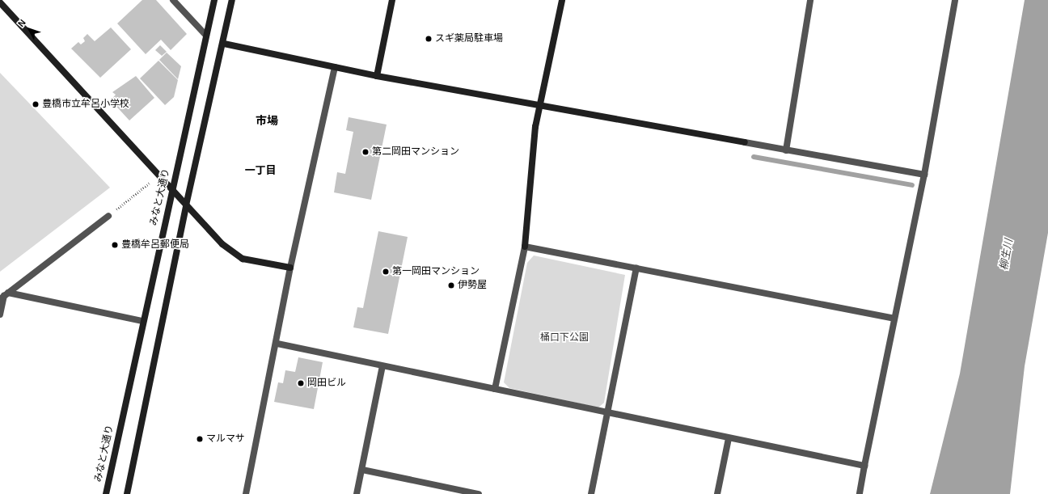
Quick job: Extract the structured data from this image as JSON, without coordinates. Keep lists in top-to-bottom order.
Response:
{
  "streets": {
    "street": ["みなと大通り"]
  },
  "districts": ["市場", "一丁目"],
  "water": ["柳生川"],
  "parks": ["桶口下公園"],
  "places": [
    "スギ薬局駐車場",
    "豊橋市立牟呂小学校",
    "第二岡田マンション",
    "豊橋牟呂郵便局",
    "第一岡田マンション",
    "伊勢屋",
    "岡田ビル",
    "マルマサ"
  ],
  "north": "top left"
}
